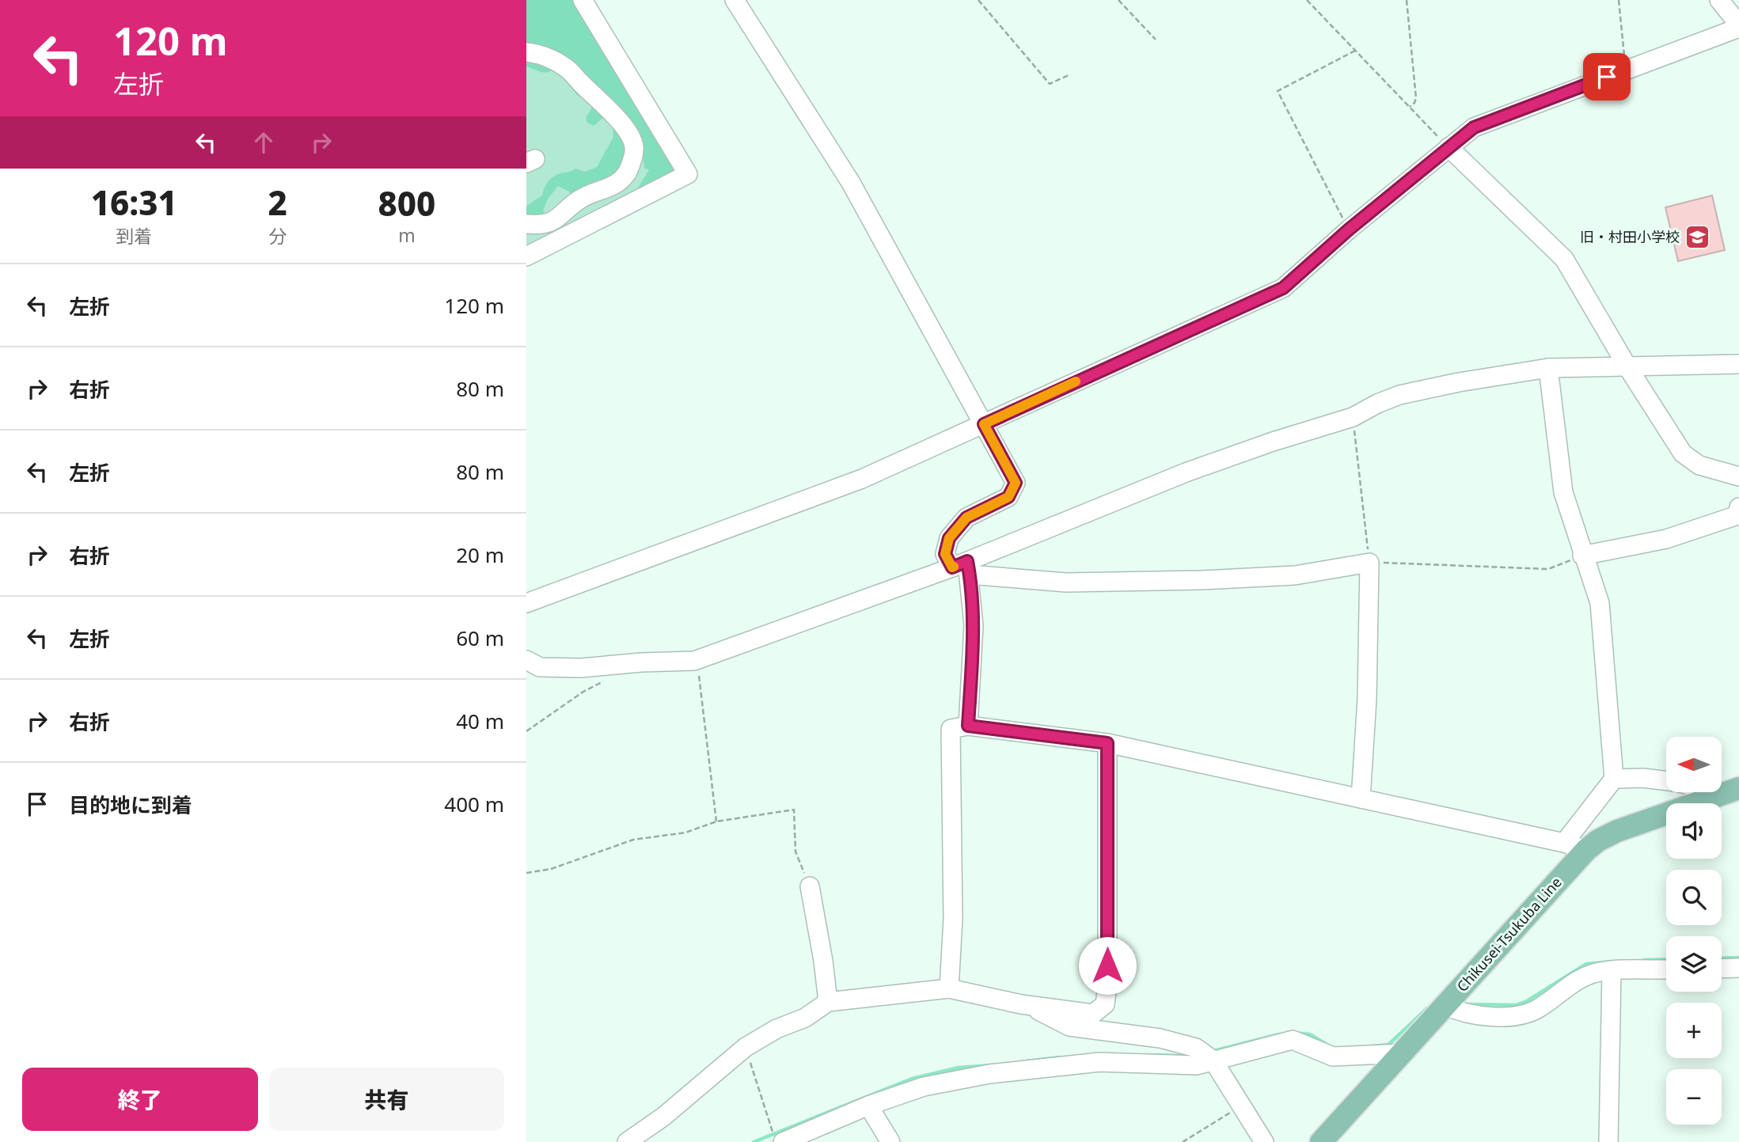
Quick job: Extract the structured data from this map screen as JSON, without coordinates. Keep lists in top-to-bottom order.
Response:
{
  "streets": {
    "main road": ["Chikusei-Tsukuba Line"]
  },
  "places": {
    "school or university": ["旧・村田小学校"]
  },
  "north": "left",
  "page": {
    "turn": ["120 m", "左折"],
    "eta": [
      "16:31",
      "到着",
      "2",
      "分",
      "800",
      "m"
    ],
    "list": [
      {
        "name": "左折",
        "value": "120 m"
      },
      {
        "name": "右折",
        "value": "80 m"
      },
      {
        "name": "左折",
        "value": "80 m"
      },
      {
        "name": "右折",
        "value": "20 m"
      },
      {
        "name": "左折",
        "value": "60 m"
      },
      {
        "name": "右折",
        "value": "40 m"
      },
      {
        "name": "目的地に到着",
        "value": "400 m"
      }
    ],
    "map_buttons": ["+", "−"],
    "buttons": ["終了", "共有"]
  }
}
